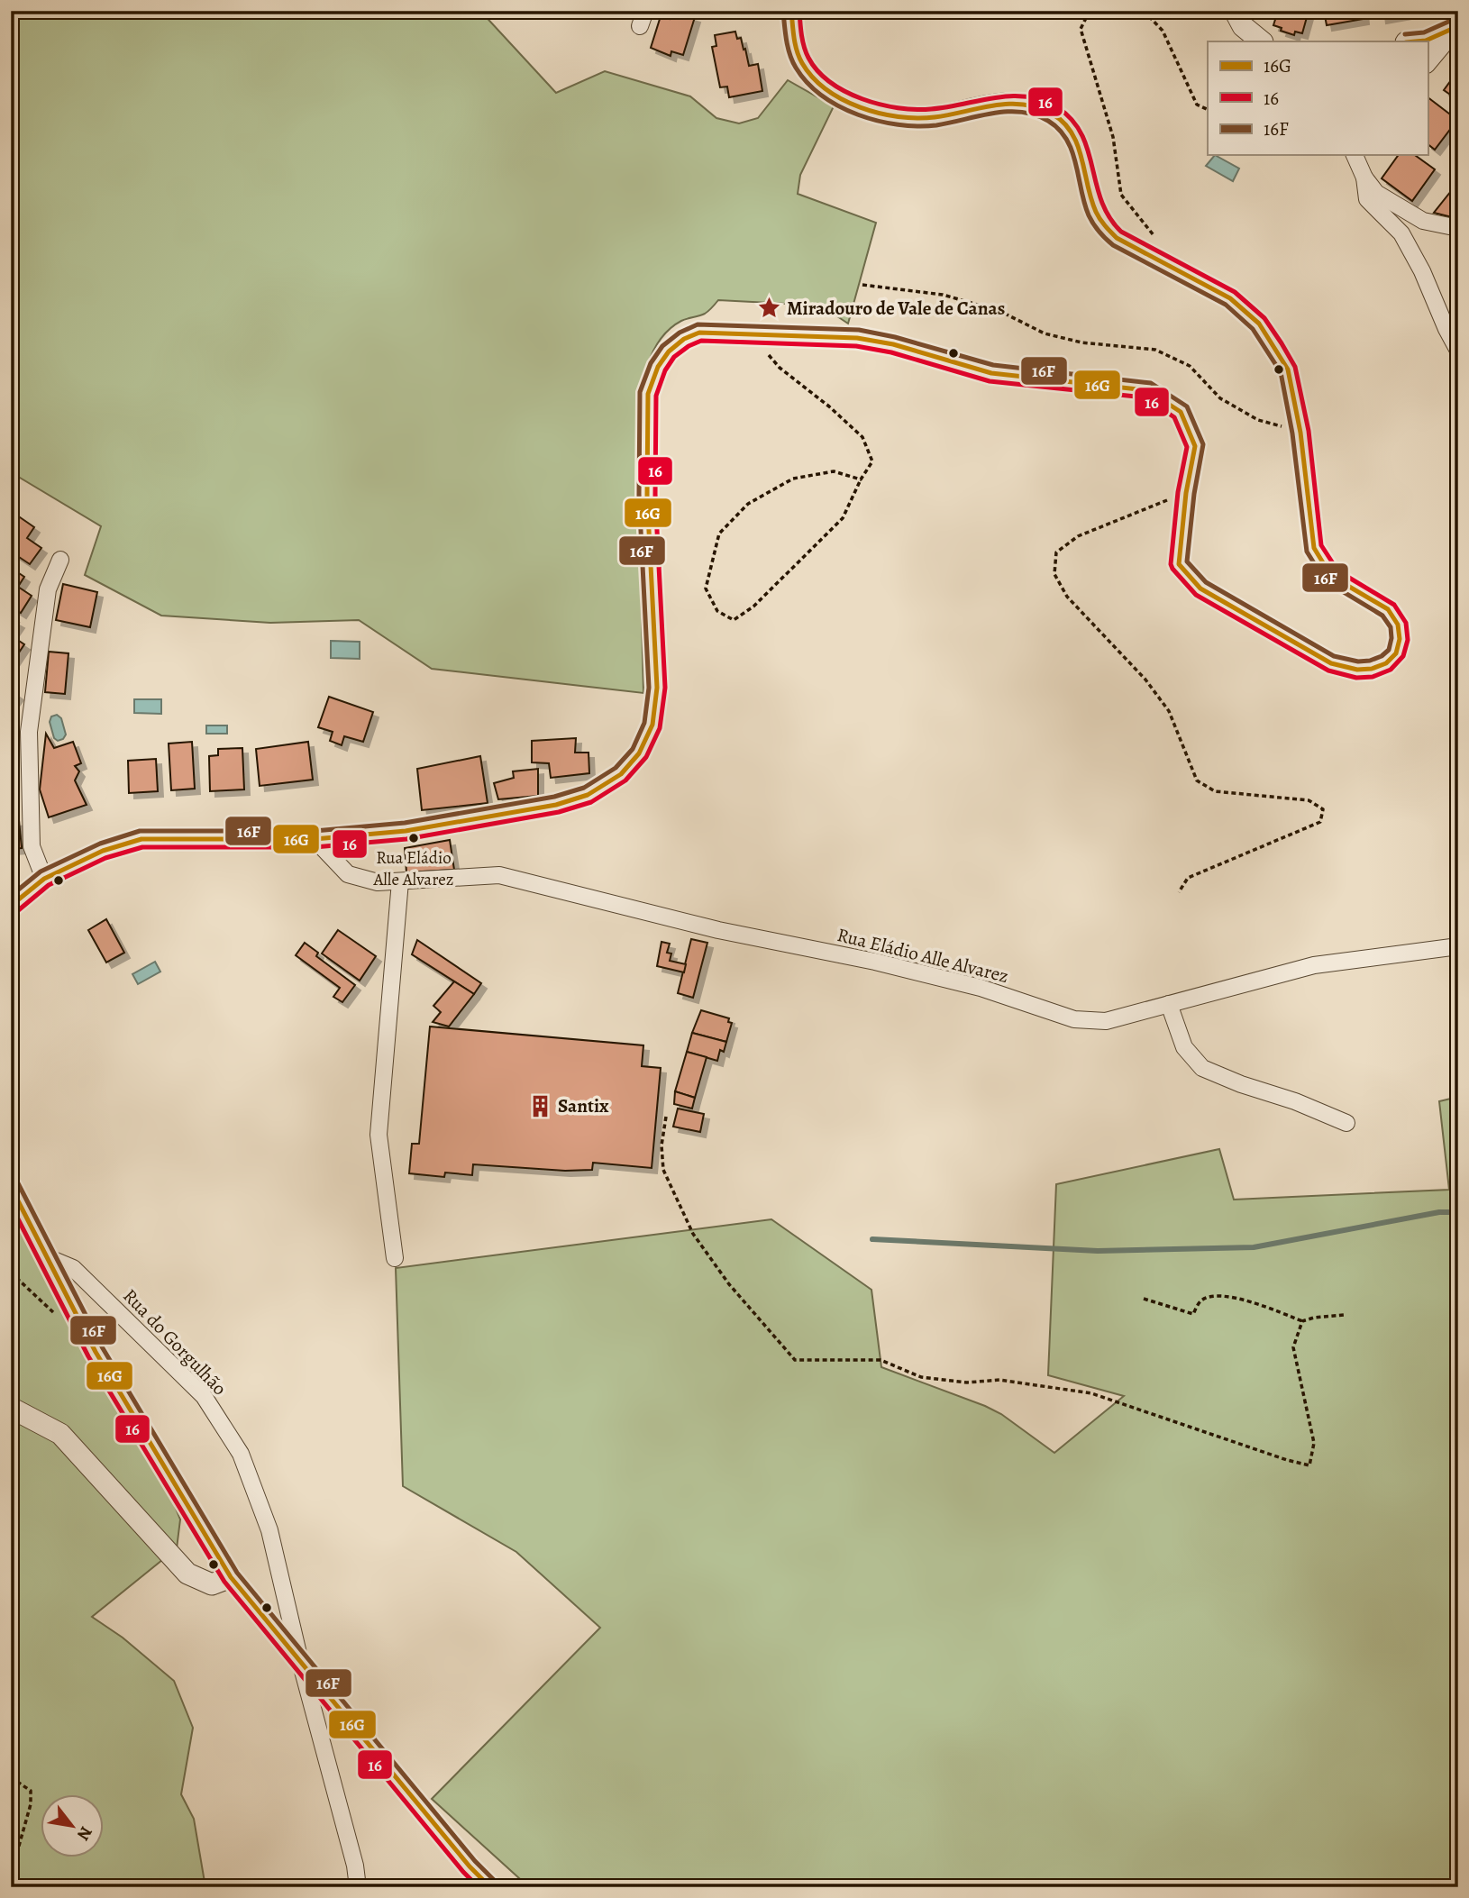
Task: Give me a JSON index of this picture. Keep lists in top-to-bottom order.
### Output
{
  "streets": {
    "street": ["Rua Eládio Alle Alvarez", "Rua do Gorgulhão"]
  },
  "places": {
    "place": ["Miradouro de Vale de Canas"],
    "other": ["Rua Eládio Alle Alvarez"],
    "building": ["Santix"]
  },
  "lines": ["transit line 16G", "transit line 16", "transit line 16F"],
  "legend": ["16G", "16", "16F"],
  "north": "bottom right"
}
